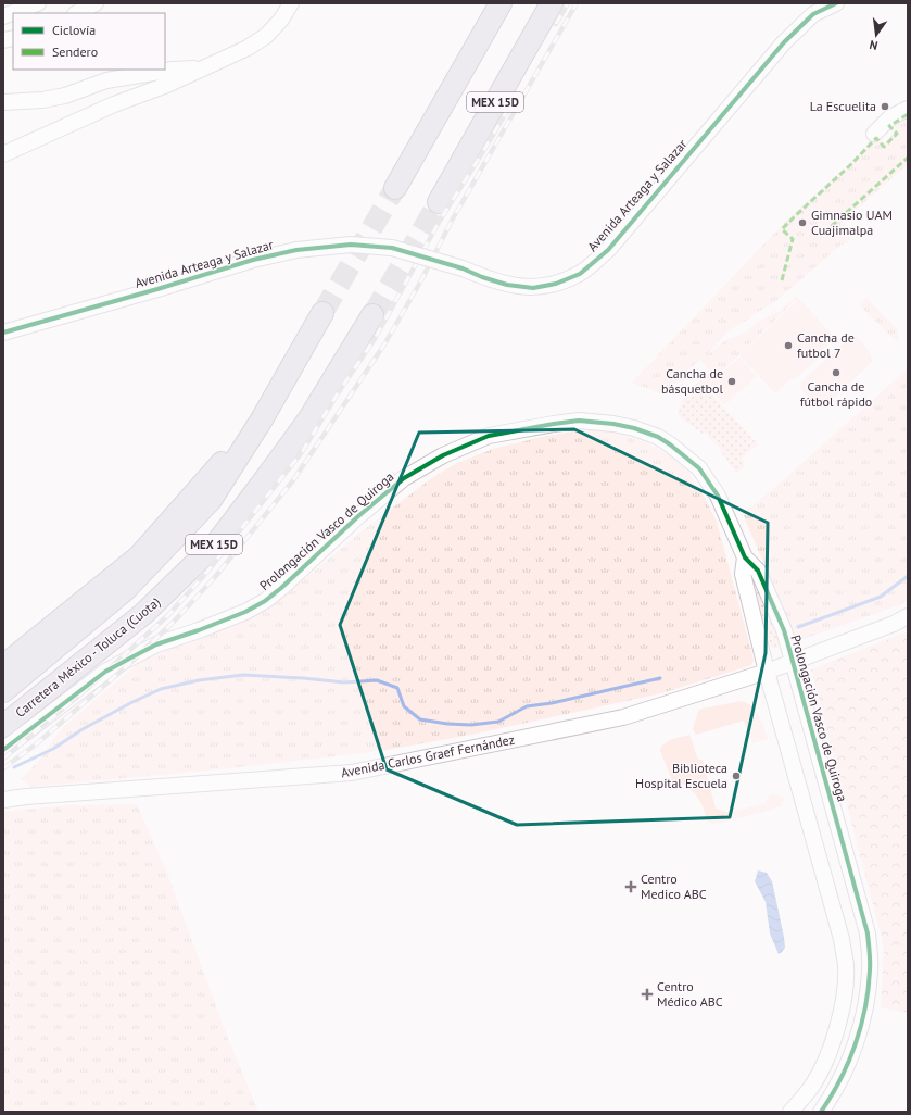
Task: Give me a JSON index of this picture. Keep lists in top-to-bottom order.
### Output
{
  "streets": {
    "highway": ["MEX 15D", "Carretera México - Toluca (Cuota)"],
    "street": ["Avenida Arteaga y Salazar", "Prolongación Vasco de Quiroga", "Avenida Carlos Graef Fernández"]
  },
  "crossings": [
    ["Prolongación Vasco de Quiroga", "Avenida Carlos Graef Fernández"]
  ],
  "places": {
    "other": [
      "La Escuelita",
      "Gimnasio UAM Cuajimalpa",
      "Cancha de futbol 7",
      "Cancha de fútbol rápido",
      "Cancha de básquetbol",
      "Biblioteca Hospital Escuela"
    ],
    "health": ["Centro Medico ABC", "Centro Médico ABC"]
  },
  "legend": ["Ciclovía", "Sendero"],
  "north": "bottom"
}
